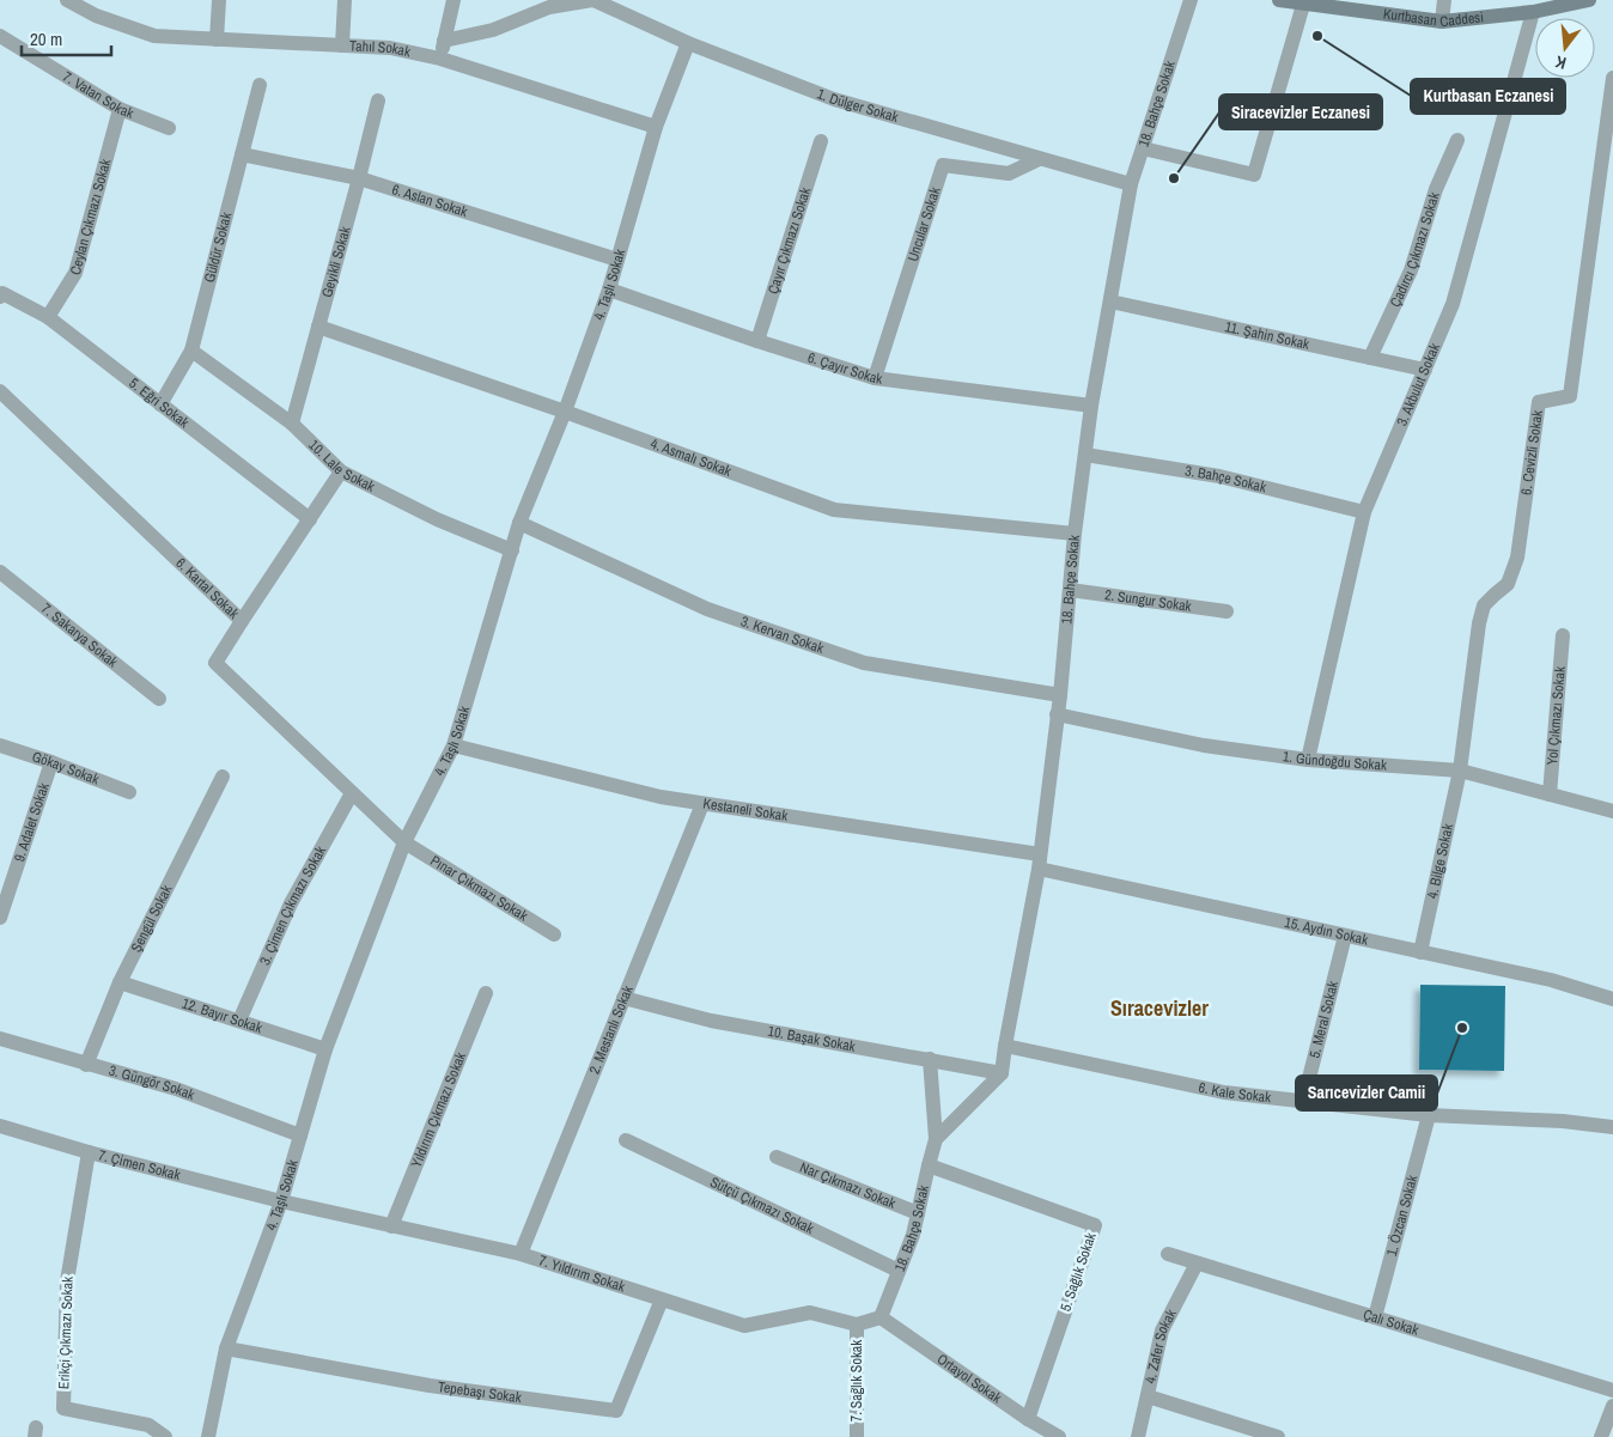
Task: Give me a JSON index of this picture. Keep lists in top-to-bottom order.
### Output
{
  "streets": {
    "main road": ["Kurtbasan Caddesi"],
    "street": [
      "Tahıl Sokak",
      "7. Vatan Sokak",
      "18. Bahçe Sokak",
      "1. Dülger Sokak",
      "6. Aslan Sokak",
      "Ceylan Çıkmazı Sokak",
      "Uncular Sokak",
      "Çayır Çıkmazı Sokak",
      "Güldür Sokak",
      "Çadırcı Çıkmazı Sokak",
      "Geyikli Sokak",
      "4. Taşlı Sokak",
      "11. Şahin Sokak",
      "6. Çayır Sokak",
      "3. Akbulut Sokak",
      "5. Eğri Sokak",
      "6. Cevizli Sokak",
      "4. Asmalı Sokak",
      "10. Lale Sokak",
      "3. Bahçe Sokak",
      "6. Kartal Sokak",
      "2. Sungur Sokak",
      "3. Kervan Sokak",
      "7. Sakarya Sokak",
      "Yol Çıkmazı Sokak",
      "1. Gündoğdu Sokak",
      "Gökay Sokak",
      "Kestaneli Sokak",
      "9. Adalet Sokak",
      "4. Bilge Sokak",
      "Pınar Çıkmazı Sokak",
      "3. Çimen Çıkmazı Sokak",
      "Şengül Sokak",
      "15. Aydın Sokak",
      "12. Bayır Sokak",
      "5. Meral Sokak",
      "2. Mestanlı Sokak",
      "10. Başak Sokak",
      "3. Güngör Sokak",
      "6. Kale Sokak",
      "Yıldırım Çıkmazı Sokak",
      "7. Çimen Sokak",
      "Nar Çıkmazı Sokak",
      "Sütçü Çıkmazı Sokak",
      "1. Özcan Sokak",
      "5. Sağlık Sokak",
      "7. Yıldırım Sokak",
      "Çalı Sokak",
      "Erikçi Çıkmazı Sokak",
      "4. Zafer Sokak",
      "Ortayol Sokak",
      "7. Sağlık Sokak",
      "Tepebaşı Sokak"
    ]
  },
  "crossings": [
    ["Kurtbasan Caddesi", "3. Akbulut Sokak"],
    ["Tahıl Sokak", "4. Taşlı Sokak"],
    ["7. Vatan Sokak", "Ceylan Çıkmazı Sokak"],
    ["18. Bahçe Sokak", "1. Dülger Sokak"],
    ["18. Bahçe Sokak", "11. Şahin Sokak"],
    ["18. Bahçe Sokak", "6. Çayır Sokak"],
    ["18. Bahçe Sokak", "4. Asmalı Sokak"],
    ["18. Bahçe Sokak", "3. Bahçe Sokak"],
    ["18. Bahçe Sokak", "2. Sungur Sokak"],
    ["18. Bahçe Sokak", "3. Kervan Sokak"],
    ["18. Bahçe Sokak", "1. Gündoğdu Sokak"],
    ["18. Bahçe Sokak", "Kestaneli Sokak"],
    ["18. Bahçe Sokak", "15. Aydın Sokak"],
    ["18. Bahçe Sokak", "10. Başak Sokak"],
    ["18. Bahçe Sokak", "6. Kale Sokak"],
    ["18. Bahçe Sokak", "Nar Çıkmazı Sokak"],
    ["18. Bahçe Sokak", "Sütçü Çıkmazı Sokak"],
    ["18. Bahçe Sokak", "5. Sağlık Sokak"],
    ["18. Bahçe Sokak", "Ortayol Sokak"],
    ["1. Dülger Sokak", "Uncular Sokak"],
    ["1. Dülger Sokak", "4. Taşlı Sokak"],
    ["6. Aslan Sokak", "Güldür Sokak"],
    ["6. Aslan Sokak", "Geyikli Sokak"],
    ["6. Aslan Sokak", "4. Taşlı Sokak"],
    ["Ceylan Çıkmazı Sokak", "5. Eğri Sokak"],
    ["Uncular Sokak", "6. Çayır Sokak"],
    ["Çayır Çıkmazı Sokak", "6. Çayır Sokak"],
    ["Güldür Sokak", "5. Eğri Sokak"],
    ["Güldür Sokak", "10. Lale Sokak"],
    ["Çadırcı Çıkmazı Sokak", "11. Şahin Sokak"],
    ["Geyikli Sokak", "4. Asmalı Sokak"],
    ["Geyikli Sokak", "10. Lale Sokak"],
    ["4. Taşlı Sokak", "6. Çayır Sokak"],
    ["4. Taşlı Sokak", "4. Asmalı Sokak"],
    ["4. Taşlı Sokak", "10. Lale Sokak"],
    ["4. Taşlı Sokak", "6. Kartal Sokak"],
    ["4. Taşlı Sokak", "3. Kervan Sokak"],
    ["4. Taşlı Sokak", "Kestaneli Sokak"],
    ["4. Taşlı Sokak", "Pınar Çıkmazı Sokak"],
    ["4. Taşlı Sokak", "12. Bayır Sokak"],
    ["4. Taşlı Sokak", "3. Güngör Sokak"],
    ["4. Taşlı Sokak", "7. Çimen Sokak"],
    ["4. Taşlı Sokak", "7. Yıldırım Sokak"],
    ["4. Taşlı Sokak", "Tepebaşı Sokak"],
    ["11. Şahin Sokak", "3. Akbulut Sokak"],
    ["3. Akbulut Sokak", "3. Bahçe Sokak"],
    ["3. Akbulut Sokak", "1. Gündoğdu Sokak"],
    ["6. Cevizli Sokak", "1. Gündoğdu Sokak"],
    ["6. Cevizli Sokak", "4. Bilge Sokak"],
    ["6. Kartal Sokak", "Pınar Çıkmazı Sokak"],
    ["6. Kartal Sokak", "3. Çimen Çıkmazı Sokak"],
    ["Yol Çıkmazı Sokak", "1. Gündoğdu Sokak"],
    ["1. Gündoğdu Sokak", "4. Bilge Sokak"],
    ["Gökay Sokak", "9. Adalet Sokak"],
    ["Kestaneli Sokak", "15. Aydın Sokak"],
    ["Kestaneli Sokak", "2. Mestanlı Sokak"],
    ["4. Bilge Sokak", "15. Aydın Sokak"],
    ["3. Çimen Çıkmazı Sokak", "12. Bayır Sokak"],
    ["Şengül Sokak", "12. Bayır Sokak"],
    ["Şengül Sokak", "3. Güngör Sokak"],
    ["15. Aydın Sokak", "5. Meral Sokak"],
    ["5. Meral Sokak", "6. Kale Sokak"],
    ["2. Mestanlı Sokak", "10. Başak Sokak"],
    ["2. Mestanlı Sokak", "7. Yıldırım Sokak"],
    ["6. Kale Sokak", "1. Özcan Sokak"],
    ["Yıldırım Çıkmazı Sokak", "7. Yıldırım Sokak"],
    ["7. Çimen Sokak", "7. Yıldırım Sokak"],
    ["7. Çimen Sokak", "Erikçi Çıkmazı Sokak"],
    ["1. Özcan Sokak", "Çalı Sokak"],
    ["5. Sağlık Sokak", "Ortayol Sokak"],
    ["7. Yıldırım Sokak", "7. Sağlık Sokak"],
    ["7. Yıldırım Sokak", "Tepebaşı Sokak"],
    ["Çalı Sokak", "4. Zafer Sokak"]
  ],
  "districts": ["Sıracevizler"],
  "places": ["Kurtbasan Eczanesi", "Siracevizler Eczanesi", "Sarıcevizler Camii"],
  "scale_bar": "20 m",
  "north": "bottom"
}
